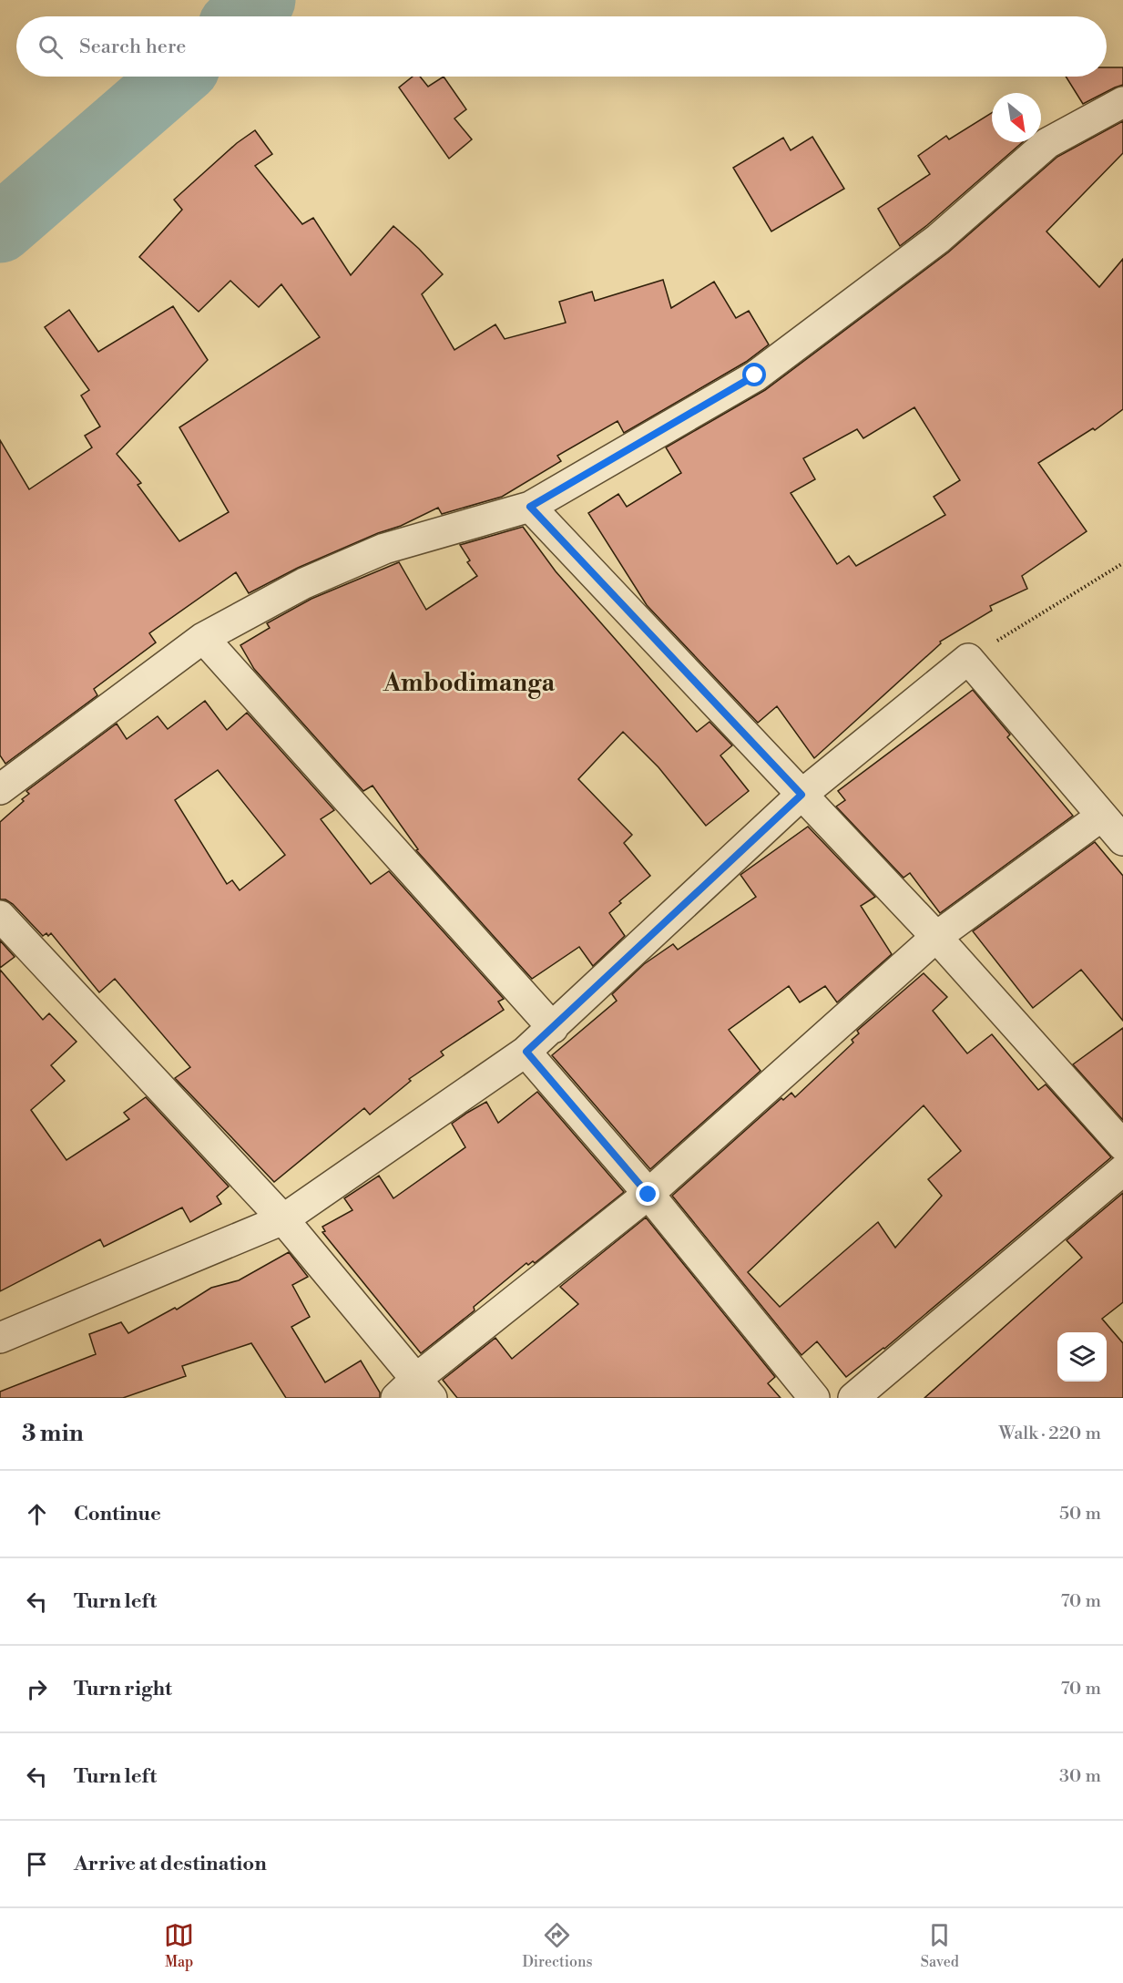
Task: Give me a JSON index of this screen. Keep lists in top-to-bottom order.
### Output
{
  "districts": ["Ambodimanga"],
  "north": "bottom right",
  "page": {
    "search": "Search here",
    "heading": ["3 min", "Walk · 220 m"],
    "list": [
      ["Continue", "50 m"],
      ["Turn left", "70 m"],
      ["Turn right", "70 m"],
      ["Turn left", "30 m"],
      "Arrive at destination"
    ],
    "nav": ["Map", "Directions", "Saved"]
  }
}
